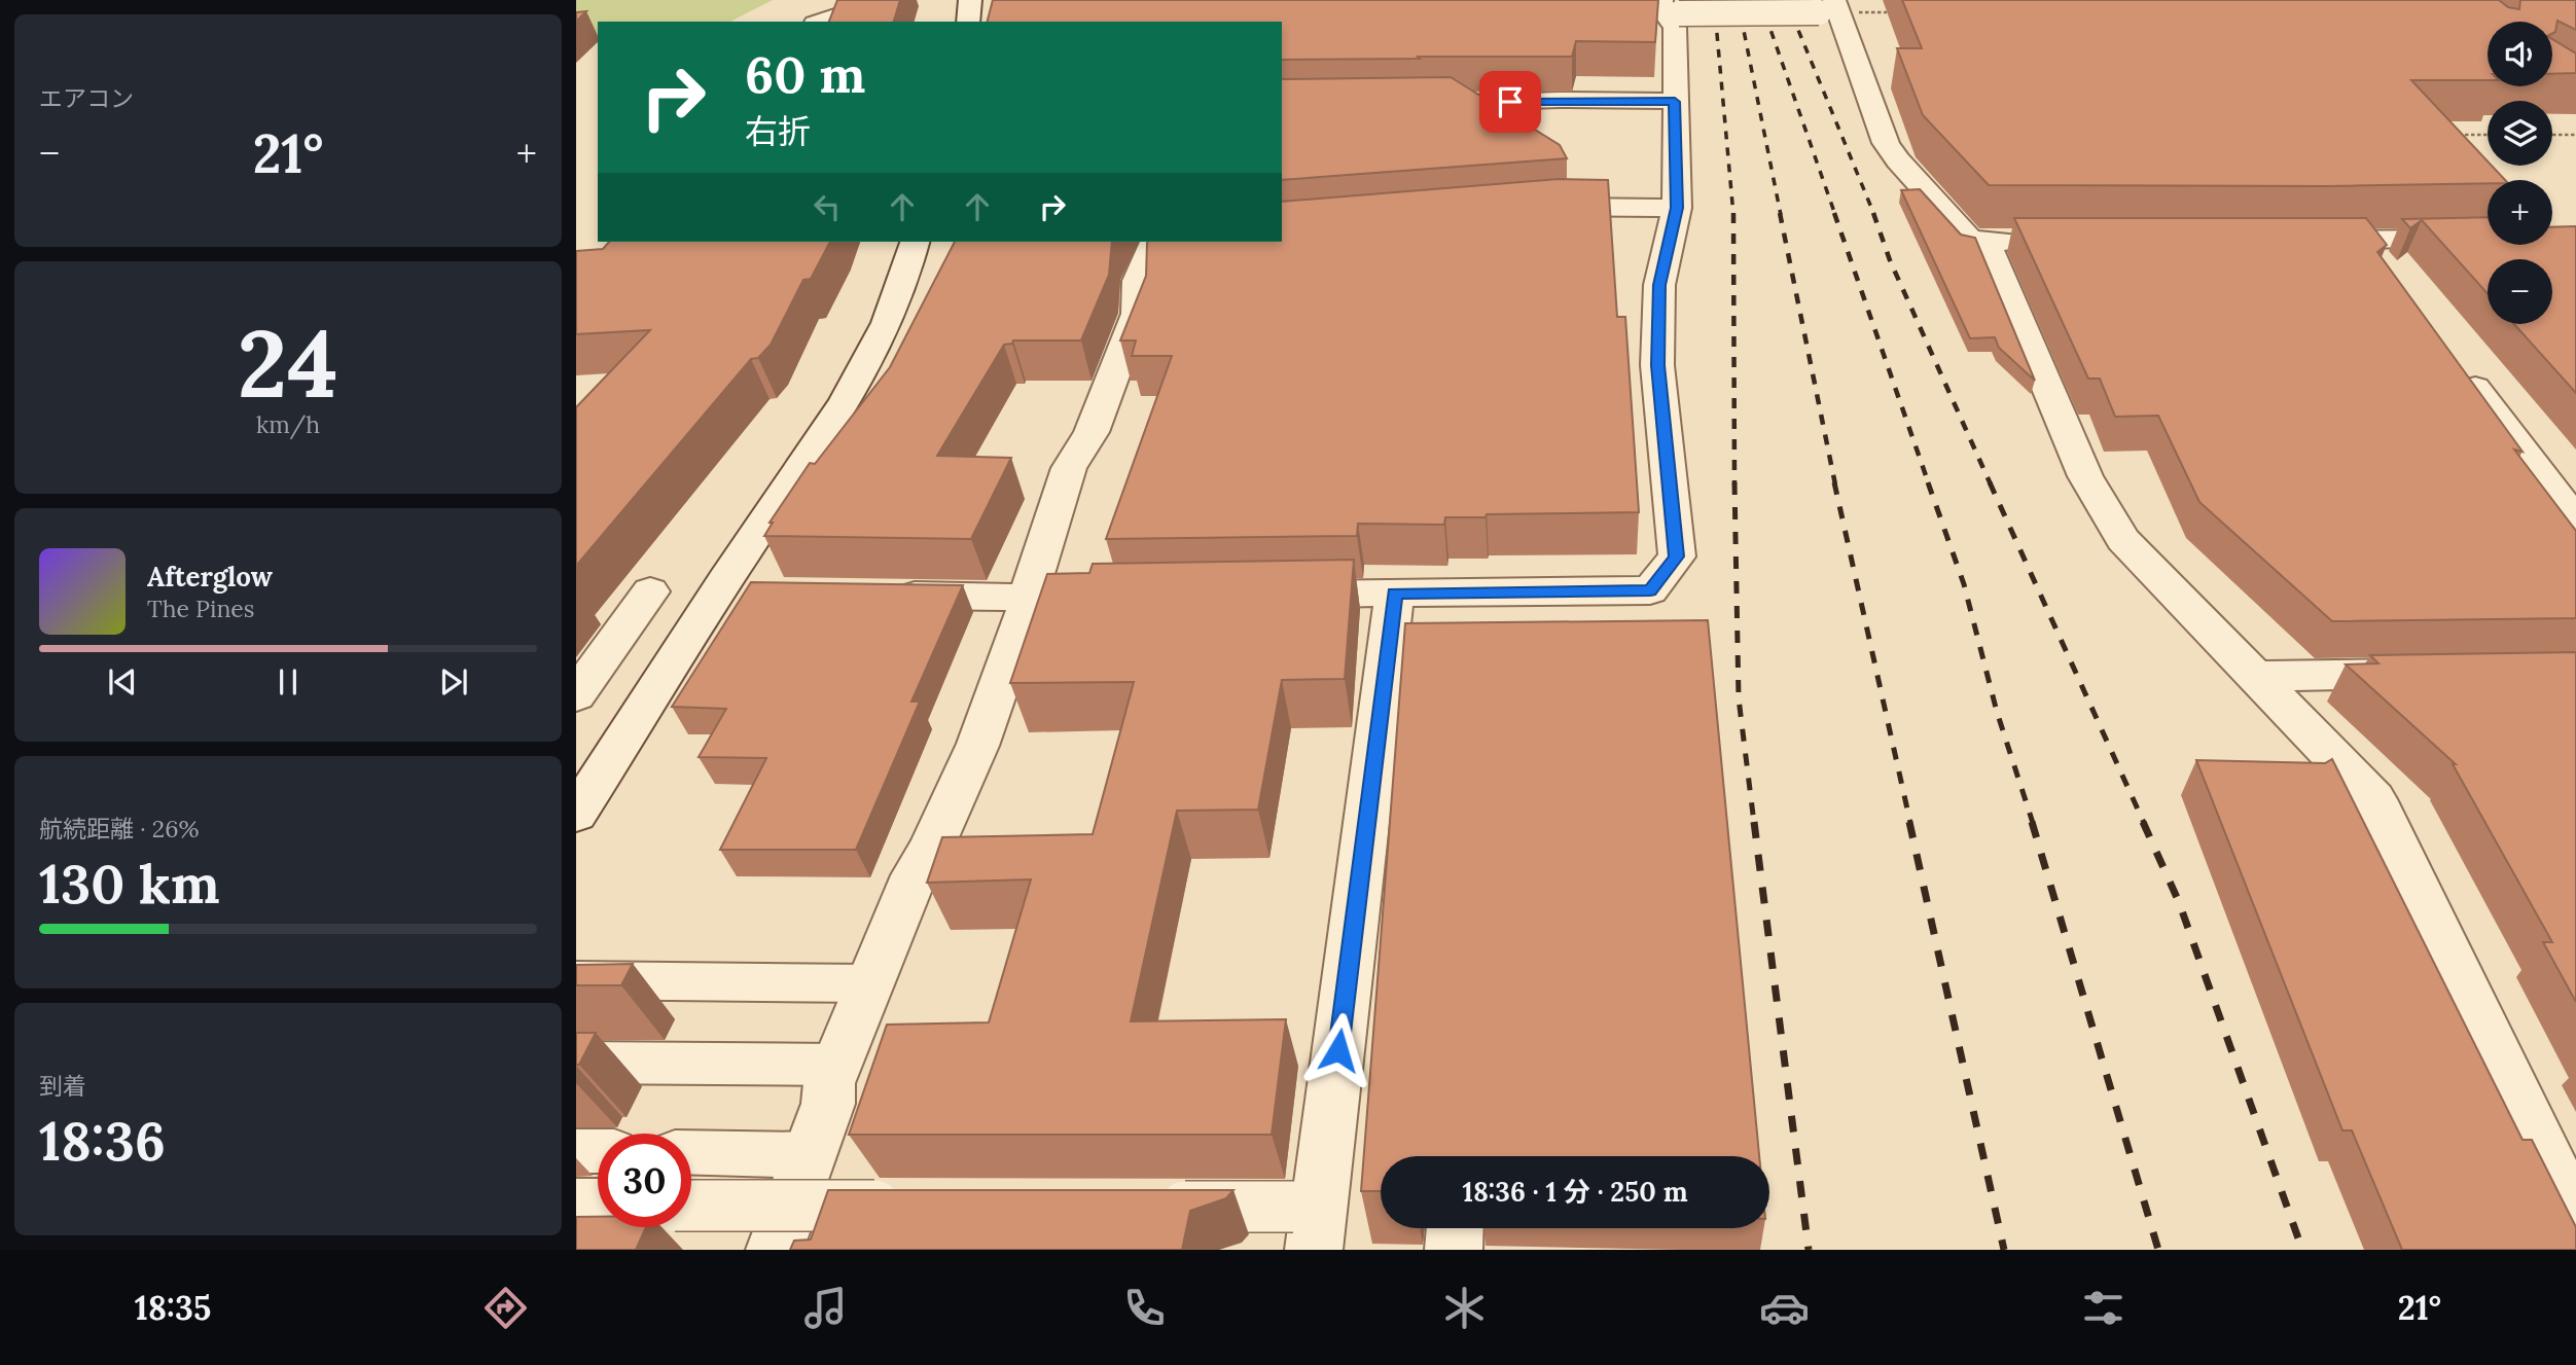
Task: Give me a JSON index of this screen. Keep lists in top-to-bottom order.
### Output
{
  "page": {
    "tile": [
      "エアコン",
      ["24", "km/h"],
      ["航続距離 · 26%", "130 km"],
      ["到着", "18:36"]
    ],
    "map_buttons": ["+", "−"],
    "turn": ["60 m", "右折"],
    "heat": ["−", "21°", "+"],
    "song": ["Afterglow", "The Pines"],
    "limit": "30",
    "trip": "18:36 · 1 分 · 250 m",
    "tabs": ["18:35", "21°"]
  }
}
